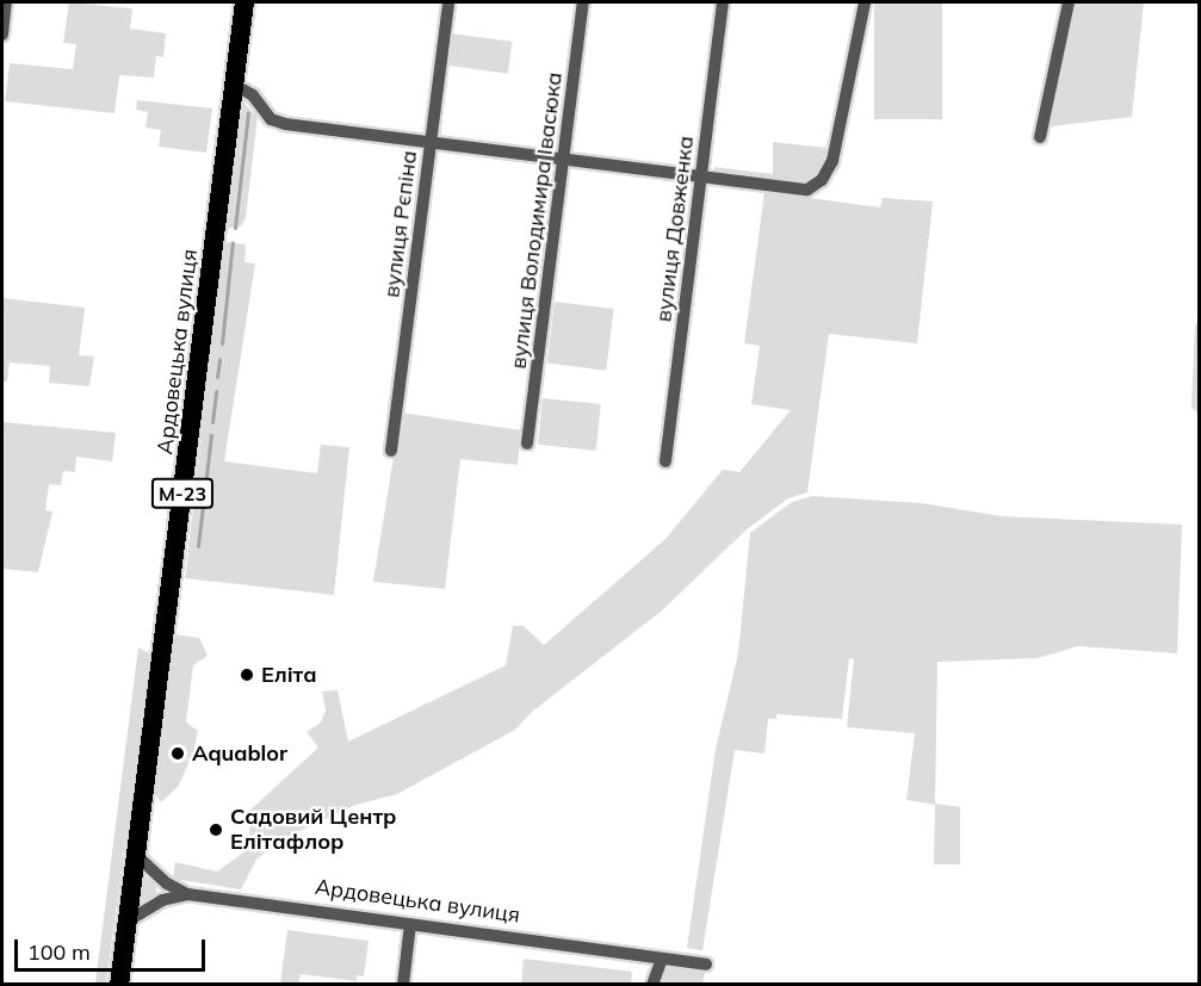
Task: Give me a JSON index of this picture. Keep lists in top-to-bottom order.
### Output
{
  "streets": {
    "highway": ["Ардовецька вулиця", "М-23"],
    "street": ["вулиця Володимира Івасюка", "вулиця Рєпіна", "вулиця Довженка"]
  },
  "places": ["Еліта", "Aquablor", "Садовий Центр Елітафлор"],
  "scale_bar": "100 m"
}
